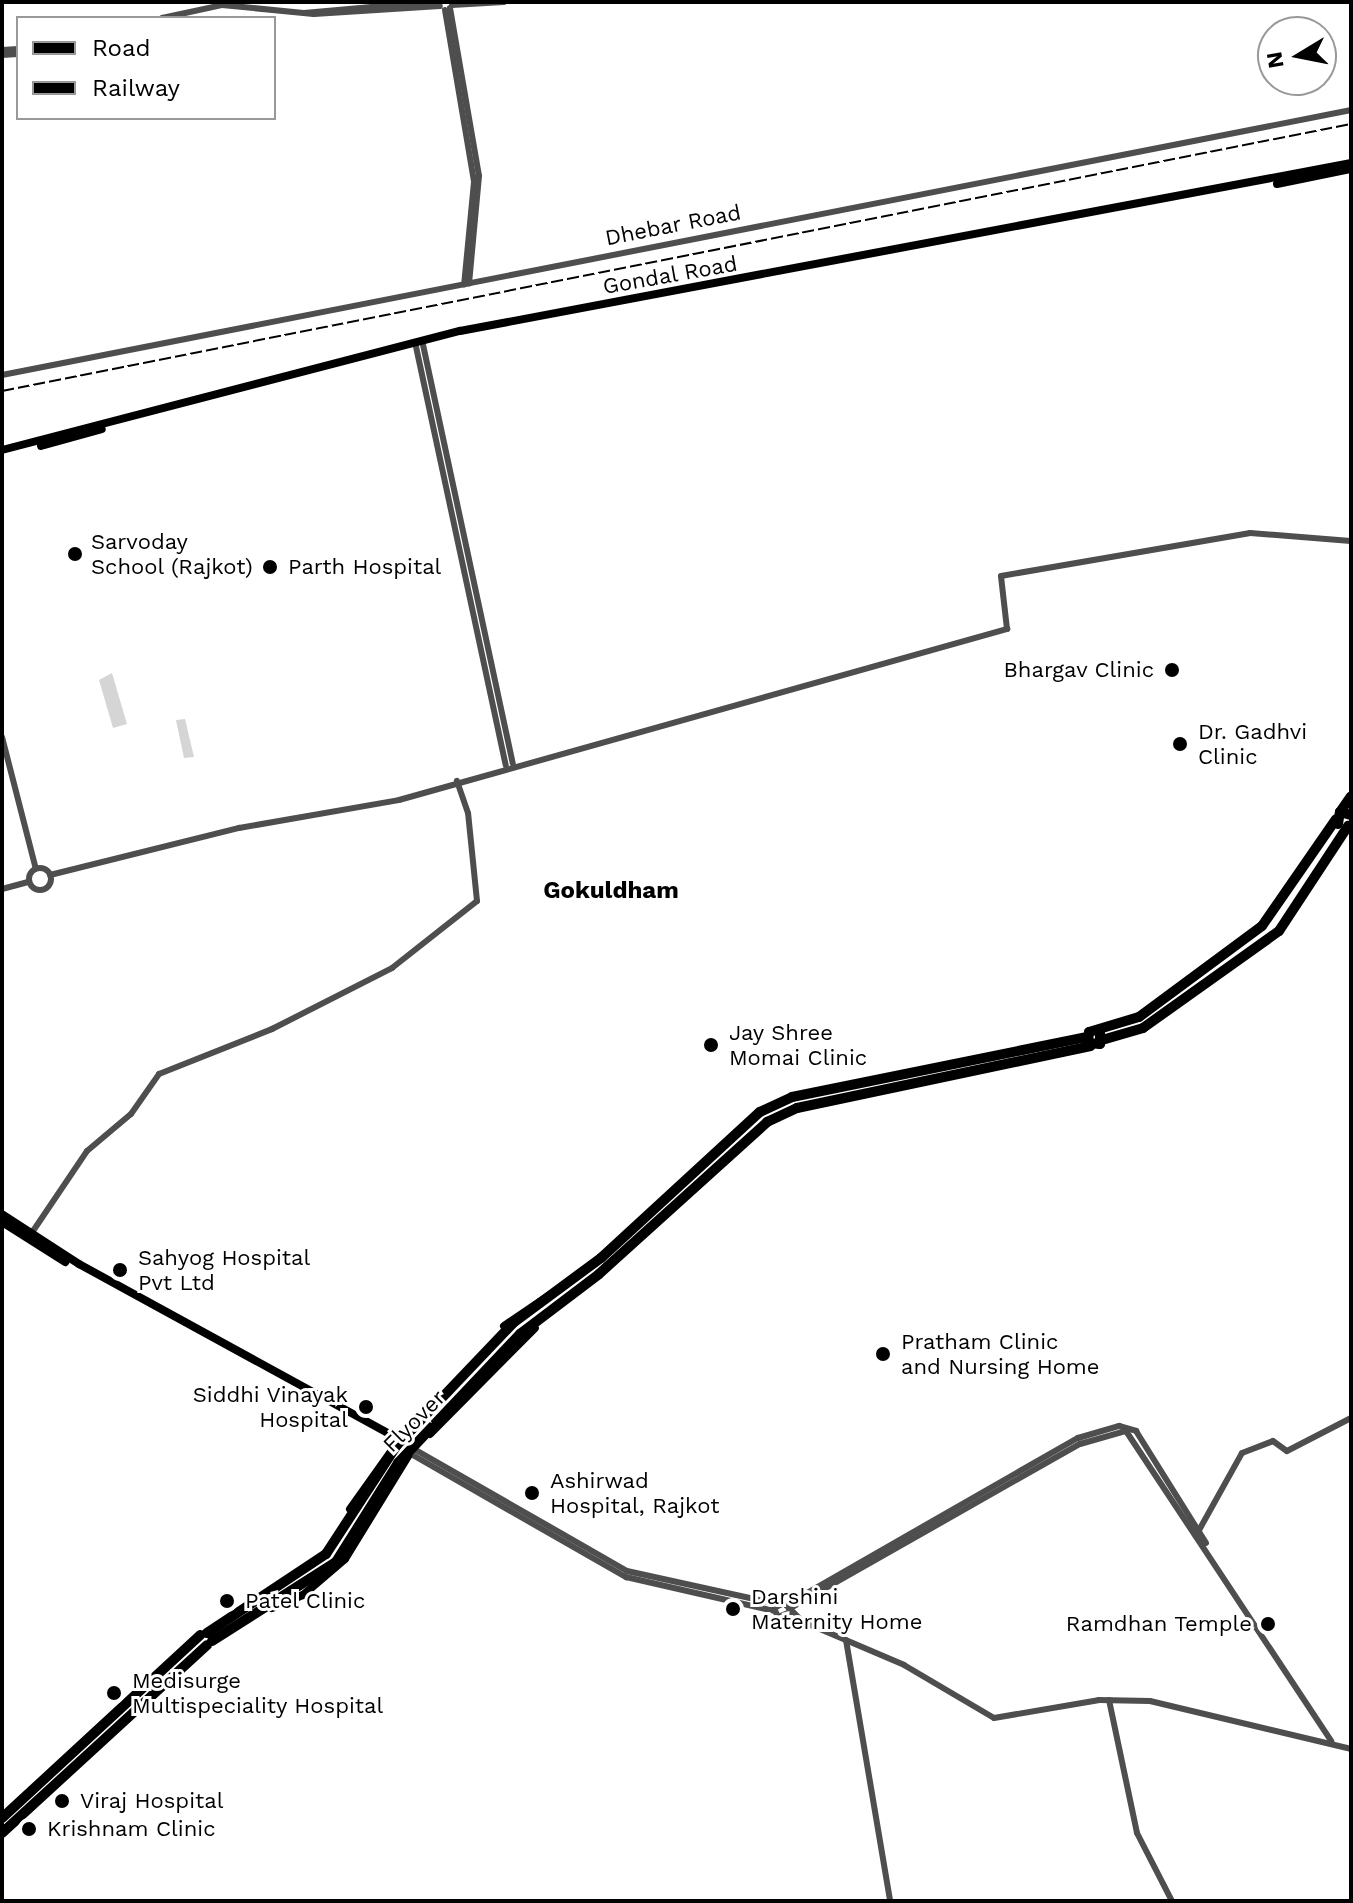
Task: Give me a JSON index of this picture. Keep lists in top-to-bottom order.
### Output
{
  "streets": {
    "highway": ["Flyover"],
    "main road": ["Gondal Road"],
    "street": ["Dhebar Road"]
  },
  "districts": ["Gokuldham"],
  "places": [
    "Sarvoday School (Rajkot)",
    "Parth Hospital",
    "Bhargav Clinic",
    "Dr. Gadhvi Clinic",
    "Jay Shree Momai Clinic",
    "Sahyog Hospital Pvt Ltd",
    "Pratham Clinic and Nursing Home",
    "Siddhi Vinayak Hospital",
    "Ashirwad Hospital, Rajkot",
    "Patel Clinic",
    "Darshini Maternity Home",
    "Ramdhan Temple",
    "Medisurge Multispeciality Hospital",
    "Viraj Hospital",
    "Krishnam Clinic"
  ],
  "legend": ["Road", "Railway"],
  "north": "left"
}
